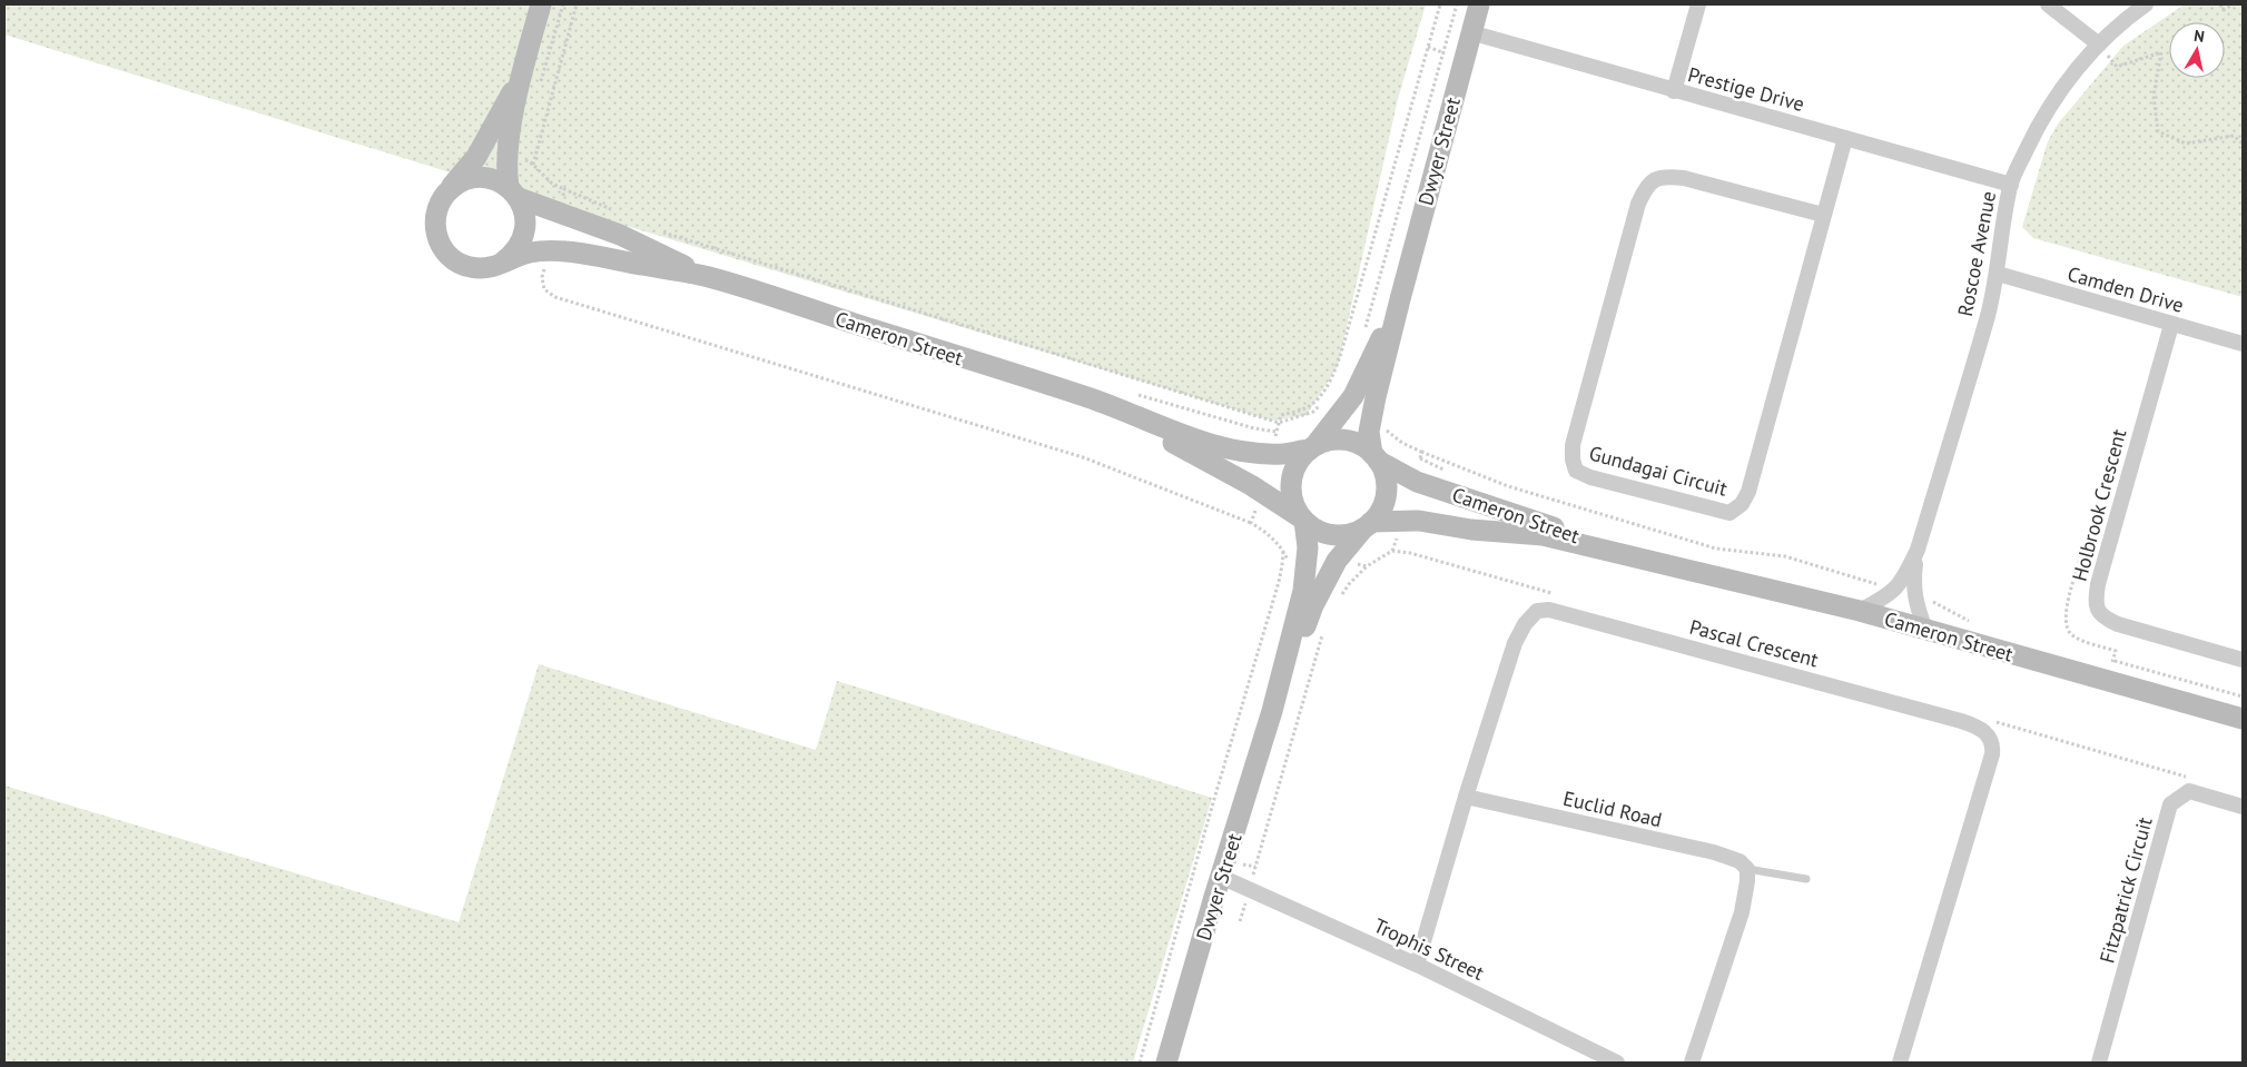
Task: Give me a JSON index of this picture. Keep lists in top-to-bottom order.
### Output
{
  "streets": {
    "street": [
      "Prestige Drive",
      "Dwyer Street",
      "Roscoe Avenue",
      "Camden Drive",
      "Cameron Street",
      "Gundagai Circuit",
      "Holbrook Crescent",
      "Pascal Crescent",
      "Euclid Road",
      "Fitzpatrick Circuit",
      "Trophis Street"
    ]
  },
  "crossings": [
    ["Prestige Drive", "Dwyer Street"],
    ["Prestige Drive", "Roscoe Avenue"],
    ["Prestige Drive", "Gundagai Circuit"],
    ["Dwyer Street", "Cameron Street"],
    ["Dwyer Street", "Trophis Street"],
    ["Roscoe Avenue", "Camden Drive"],
    ["Camden Drive", "Holbrook Crescent"],
    ["Pascal Crescent", "Euclid Road"],
    ["Pascal Crescent", "Trophis Street"]
  ],
  "north": "top"
}
